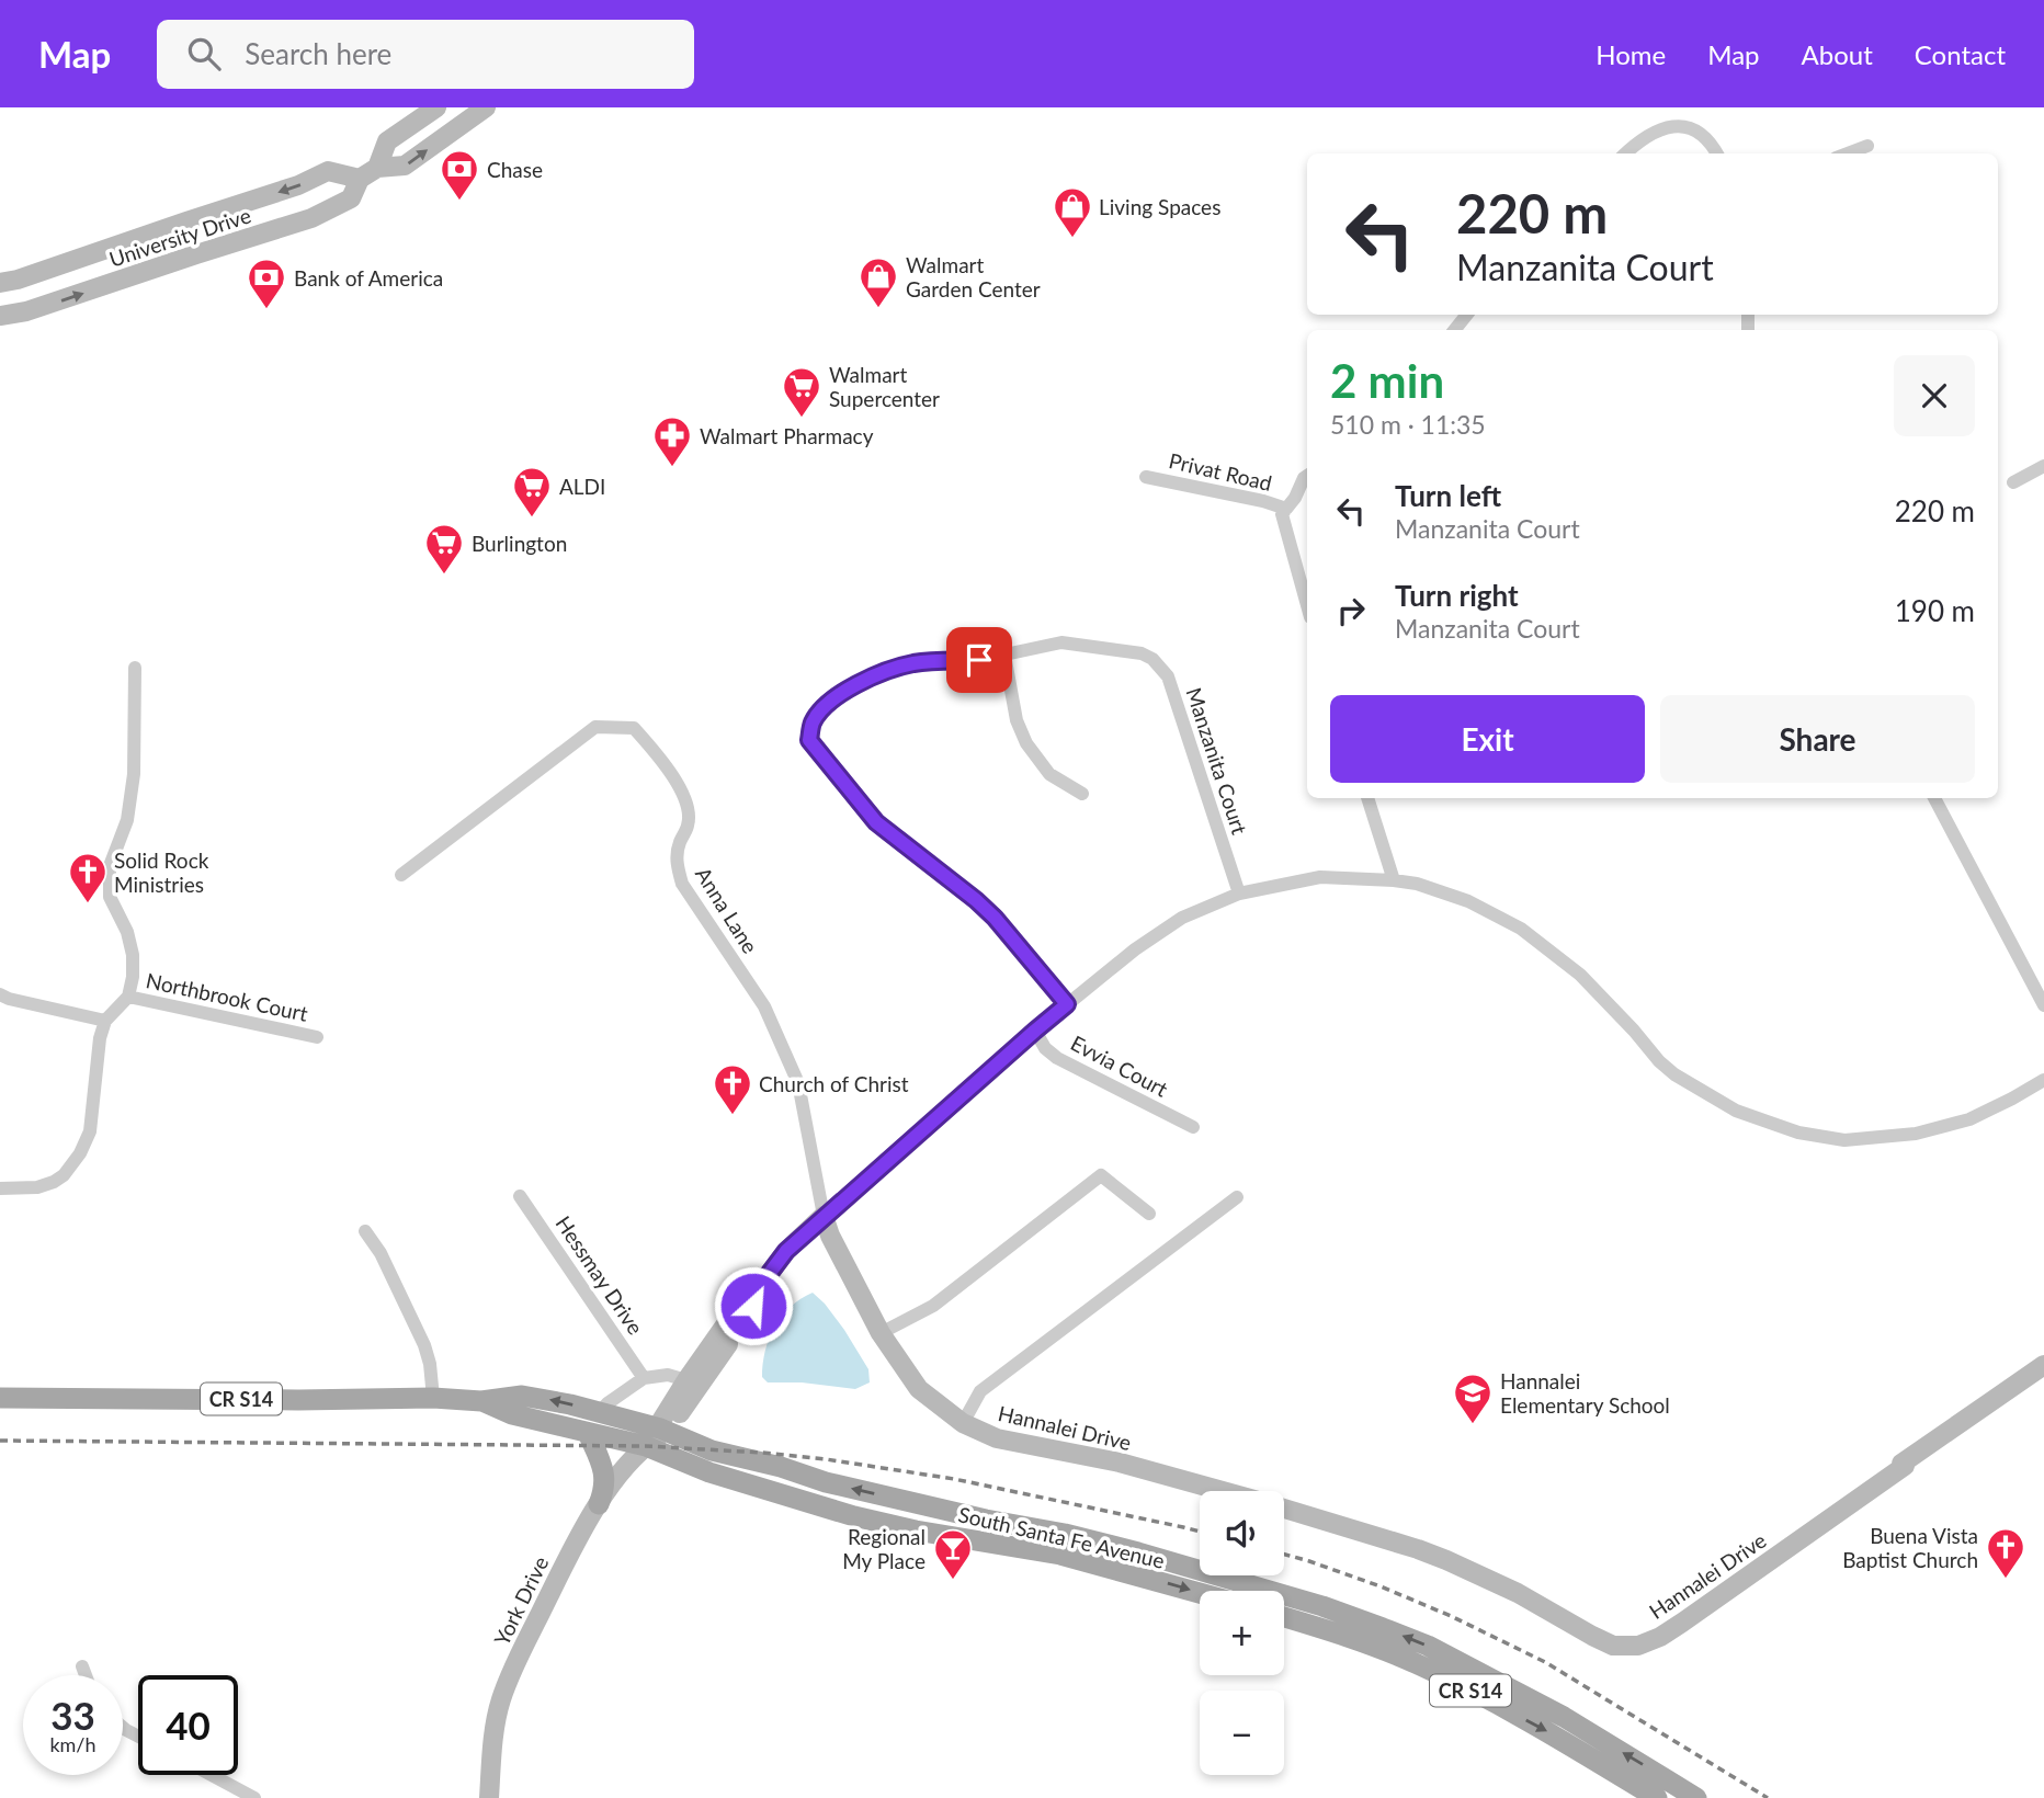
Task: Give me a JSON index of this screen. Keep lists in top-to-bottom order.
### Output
{
  "streets": {
    "main road": ["CR S14", "South Santa Fe Avenue"],
    "street": [
      "University Drive",
      "Privat Road",
      "Manzanita Court",
      "Anna Lane",
      "Northbrook Court",
      "Evvia Court",
      "Hessmay Drive",
      "Hannalei Drive",
      "York Drive"
    ]
  },
  "crossings": [
    ["Anna Lane", "Hannalei Drive"],
    ["South Santa Fe Avenue", "York Drive"]
  ],
  "places": {
    "bank": ["Chase", "Bank of America"],
    "shop": ["Living Spaces", "Walmart Garden Center"],
    "supermarket": ["Walmart Supercenter", "ALDI", "Burlington"],
    "pharmacy": ["Walmart Pharmacy"],
    "church": ["Solid Rock Ministries", "Church of Christ", "Buena Vista Baptist Church"],
    "school or university": ["Hannalei Elementary School"],
    "bar": ["Regional My Place"]
  },
  "page": {
    "header": "Map",
    "search": "Search here",
    "nav": [
      "Home",
      "Map",
      "About",
      "Contact"
    ],
    "turn": ["220 m", "Manzanita Court"],
    "heading": ["2 min", "510 m · 11:35"],
    "list": [
      {
        "name": "Turn left",
        "note": "Manzanita Court",
        "value": "220 m"
      },
      {
        "name": "Turn right",
        "note": "Manzanita Court",
        "value": "190 m"
      }
    ],
    "buttons": ["Exit", "Share"],
    "map_buttons": ["+", "−"],
    "speed": "33 km/h",
    "limit": "40"
  }
}
